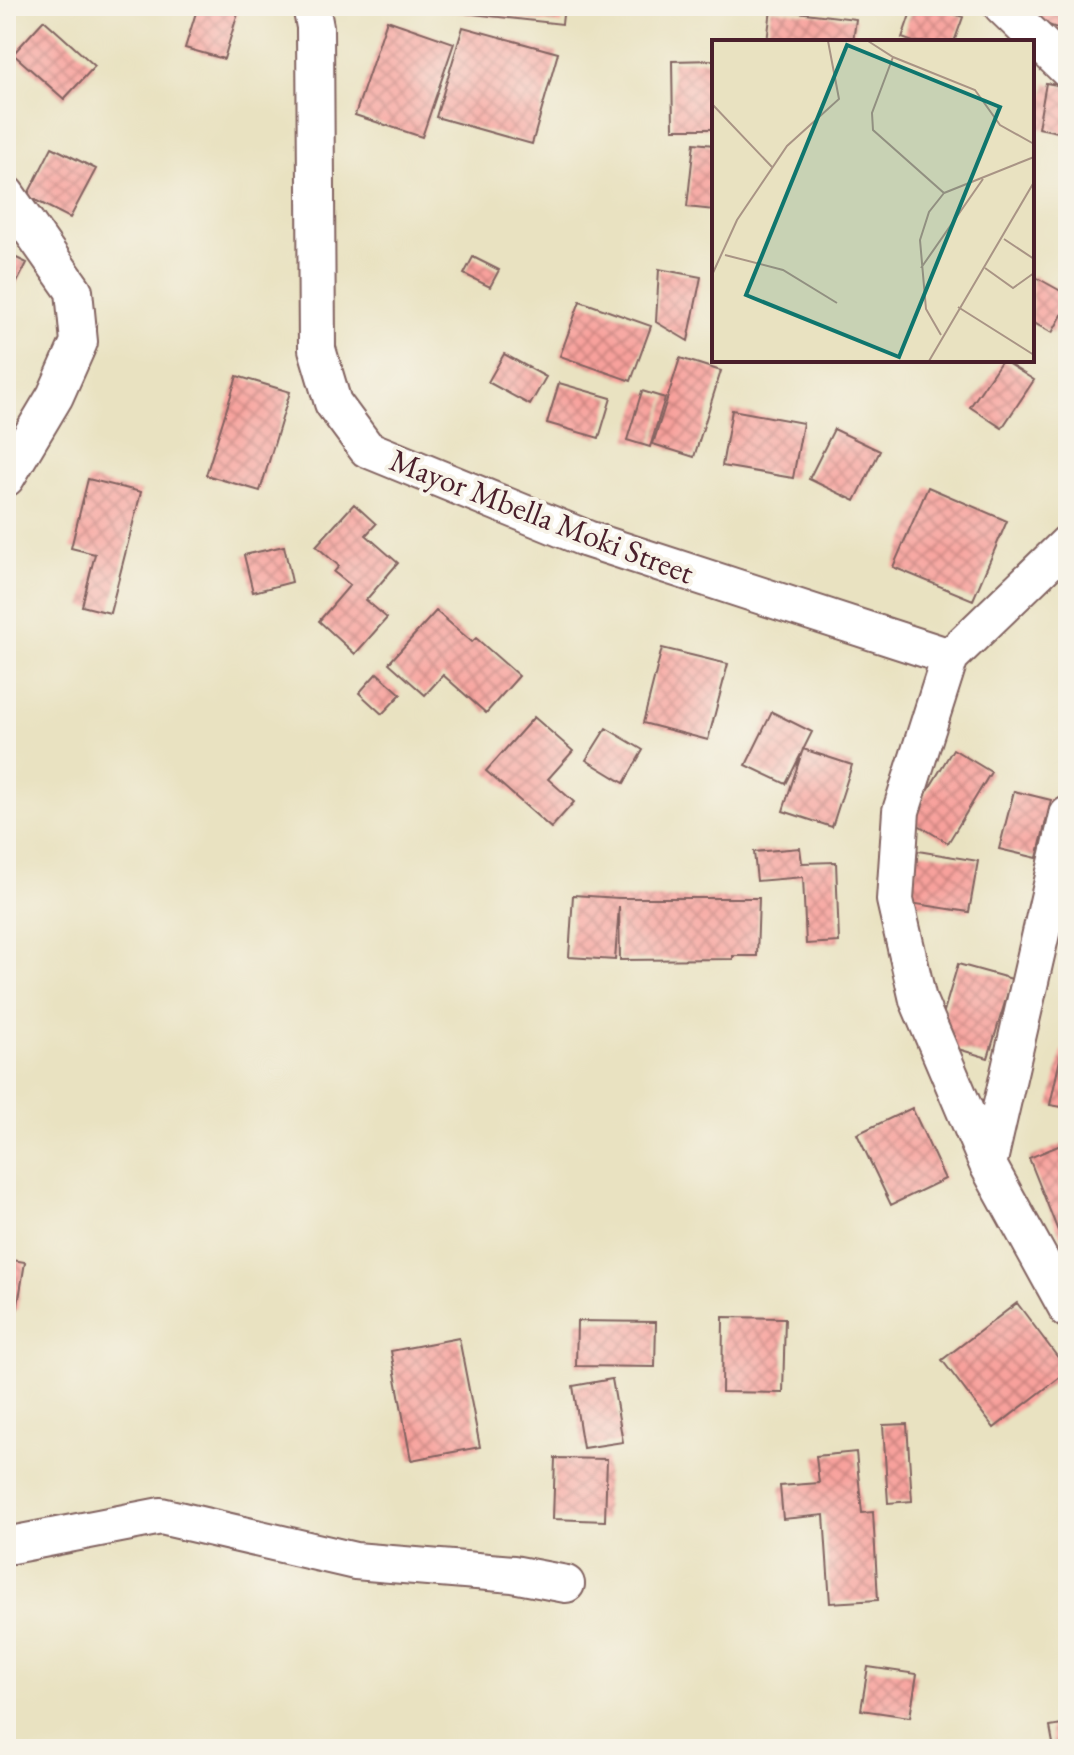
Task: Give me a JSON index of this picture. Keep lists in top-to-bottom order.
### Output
{
  "streets": {
    "street": ["Mayor Mbella Moki Street"]
  }
}
